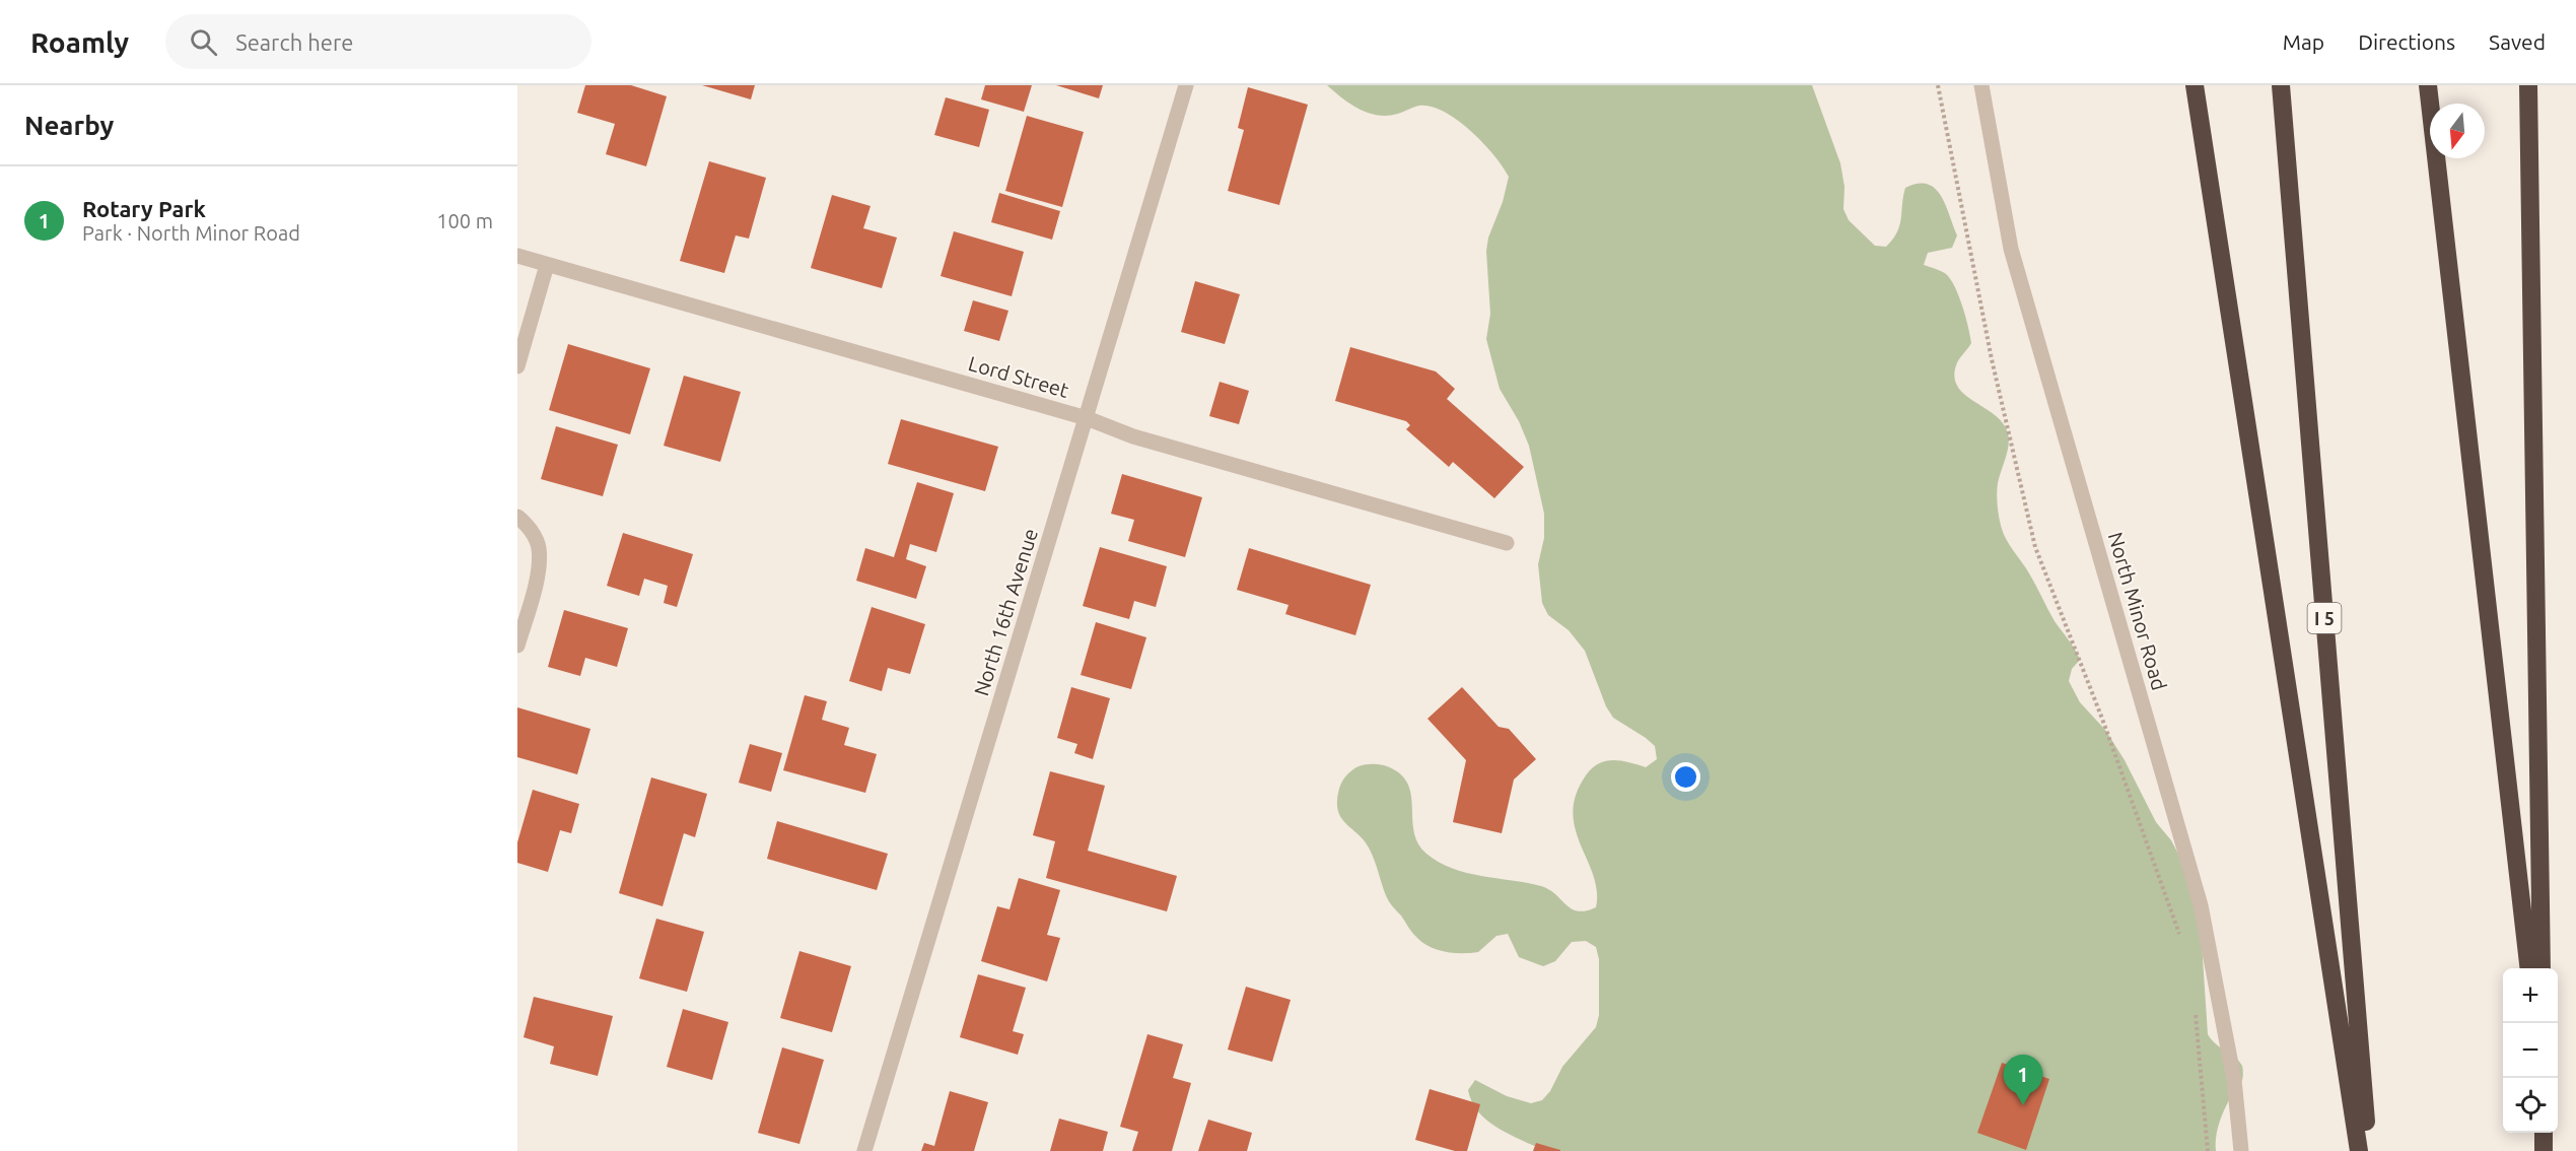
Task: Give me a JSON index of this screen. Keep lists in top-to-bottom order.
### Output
{
  "streets": {
    "highway": ["I 5"],
    "street": ["Lord Street", "North Minor Road", "North 16th Avenue"]
  },
  "crossings": [
    ["Lord Street", "North 16th Avenue"]
  ],
  "north": "bottom",
  "page": {
    "header": "Roamly",
    "search": "Search here",
    "nav": ["Map", "Directions", "Saved"],
    "heading": "Nearby",
    "list": [
      {
        "mark": "1",
        "name": "Rotary Park",
        "note": "Park · North Minor Road",
        "value": "100 m"
      }
    ],
    "map_buttons": ["+", "−"],
    "pins": "1"
  }
}
